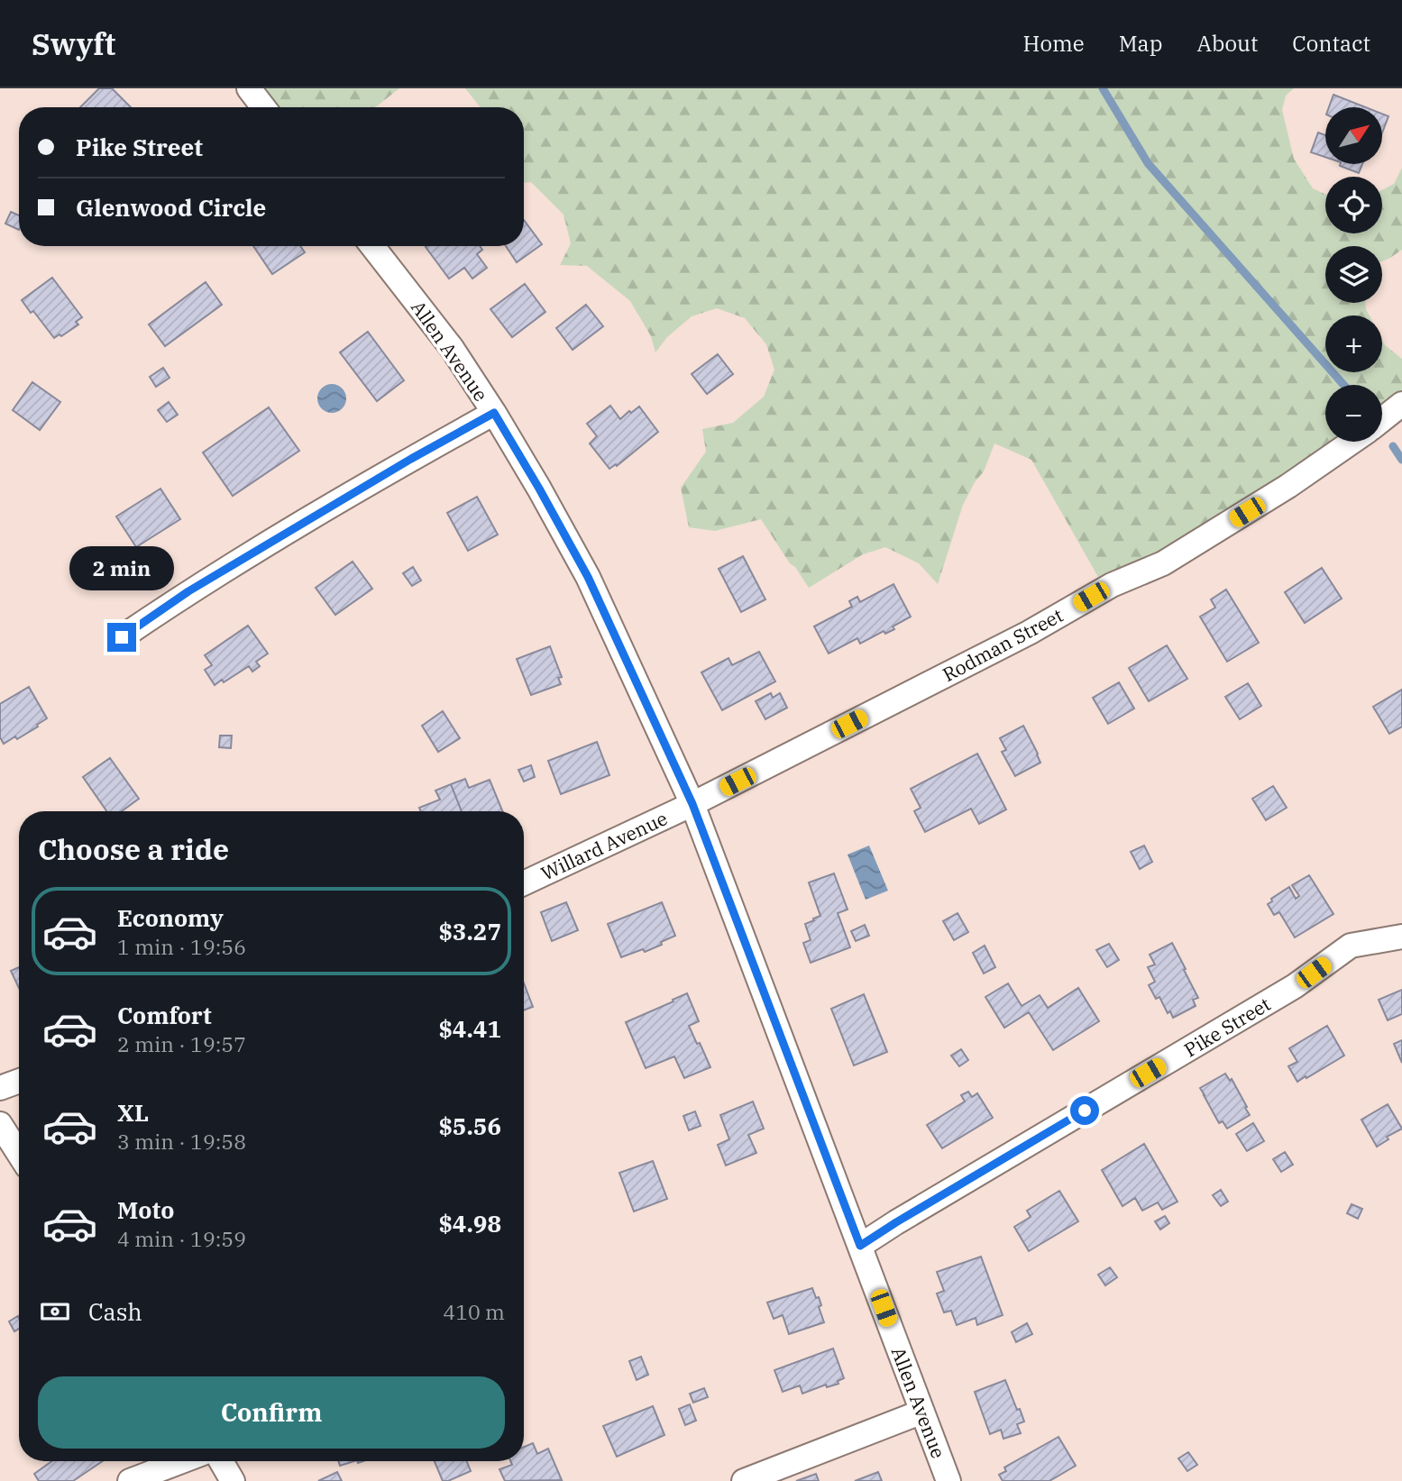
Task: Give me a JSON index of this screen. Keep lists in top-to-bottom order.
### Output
{
  "streets": {
    "street": [
      "Allen Avenue",
      "Rodman Street",
      "Willard Avenue",
      "Pike Street"
    ]
  },
  "crossings": [
    ["Allen Avenue", "Rodman Street"],
    ["Allen Avenue", "Willard Avenue"],
    ["Allen Avenue", "Pike Street"],
    ["Rodman Street", "Willard Avenue"]
  ],
  "north": "top right",
  "page": {
    "header": "Swyft",
    "nav": [
      "Home",
      "Map",
      "About",
      "Contact"
    ],
    "map_buttons": ["+", "−"],
    "banner": ["Pike Street", "Glenwood Circle"],
    "bubble": "2 min",
    "heading": "Choose a ride",
    "list": [
      {
        "name": "Economy",
        "note": "1 min · 19:56",
        "value": "$3.27"
      },
      {
        "name": "Comfort",
        "note": "2 min · 19:57",
        "value": "$4.41"
      },
      {
        "name": "XL",
        "note": "3 min · 19:58",
        "value": "$5.56"
      },
      {
        "name": "Moto",
        "note": "4 min · 19:59",
        "value": "$4.98"
      }
    ],
    "pay": ["Cash", "410 m"],
    "buttons": "Confirm"
  }
}
